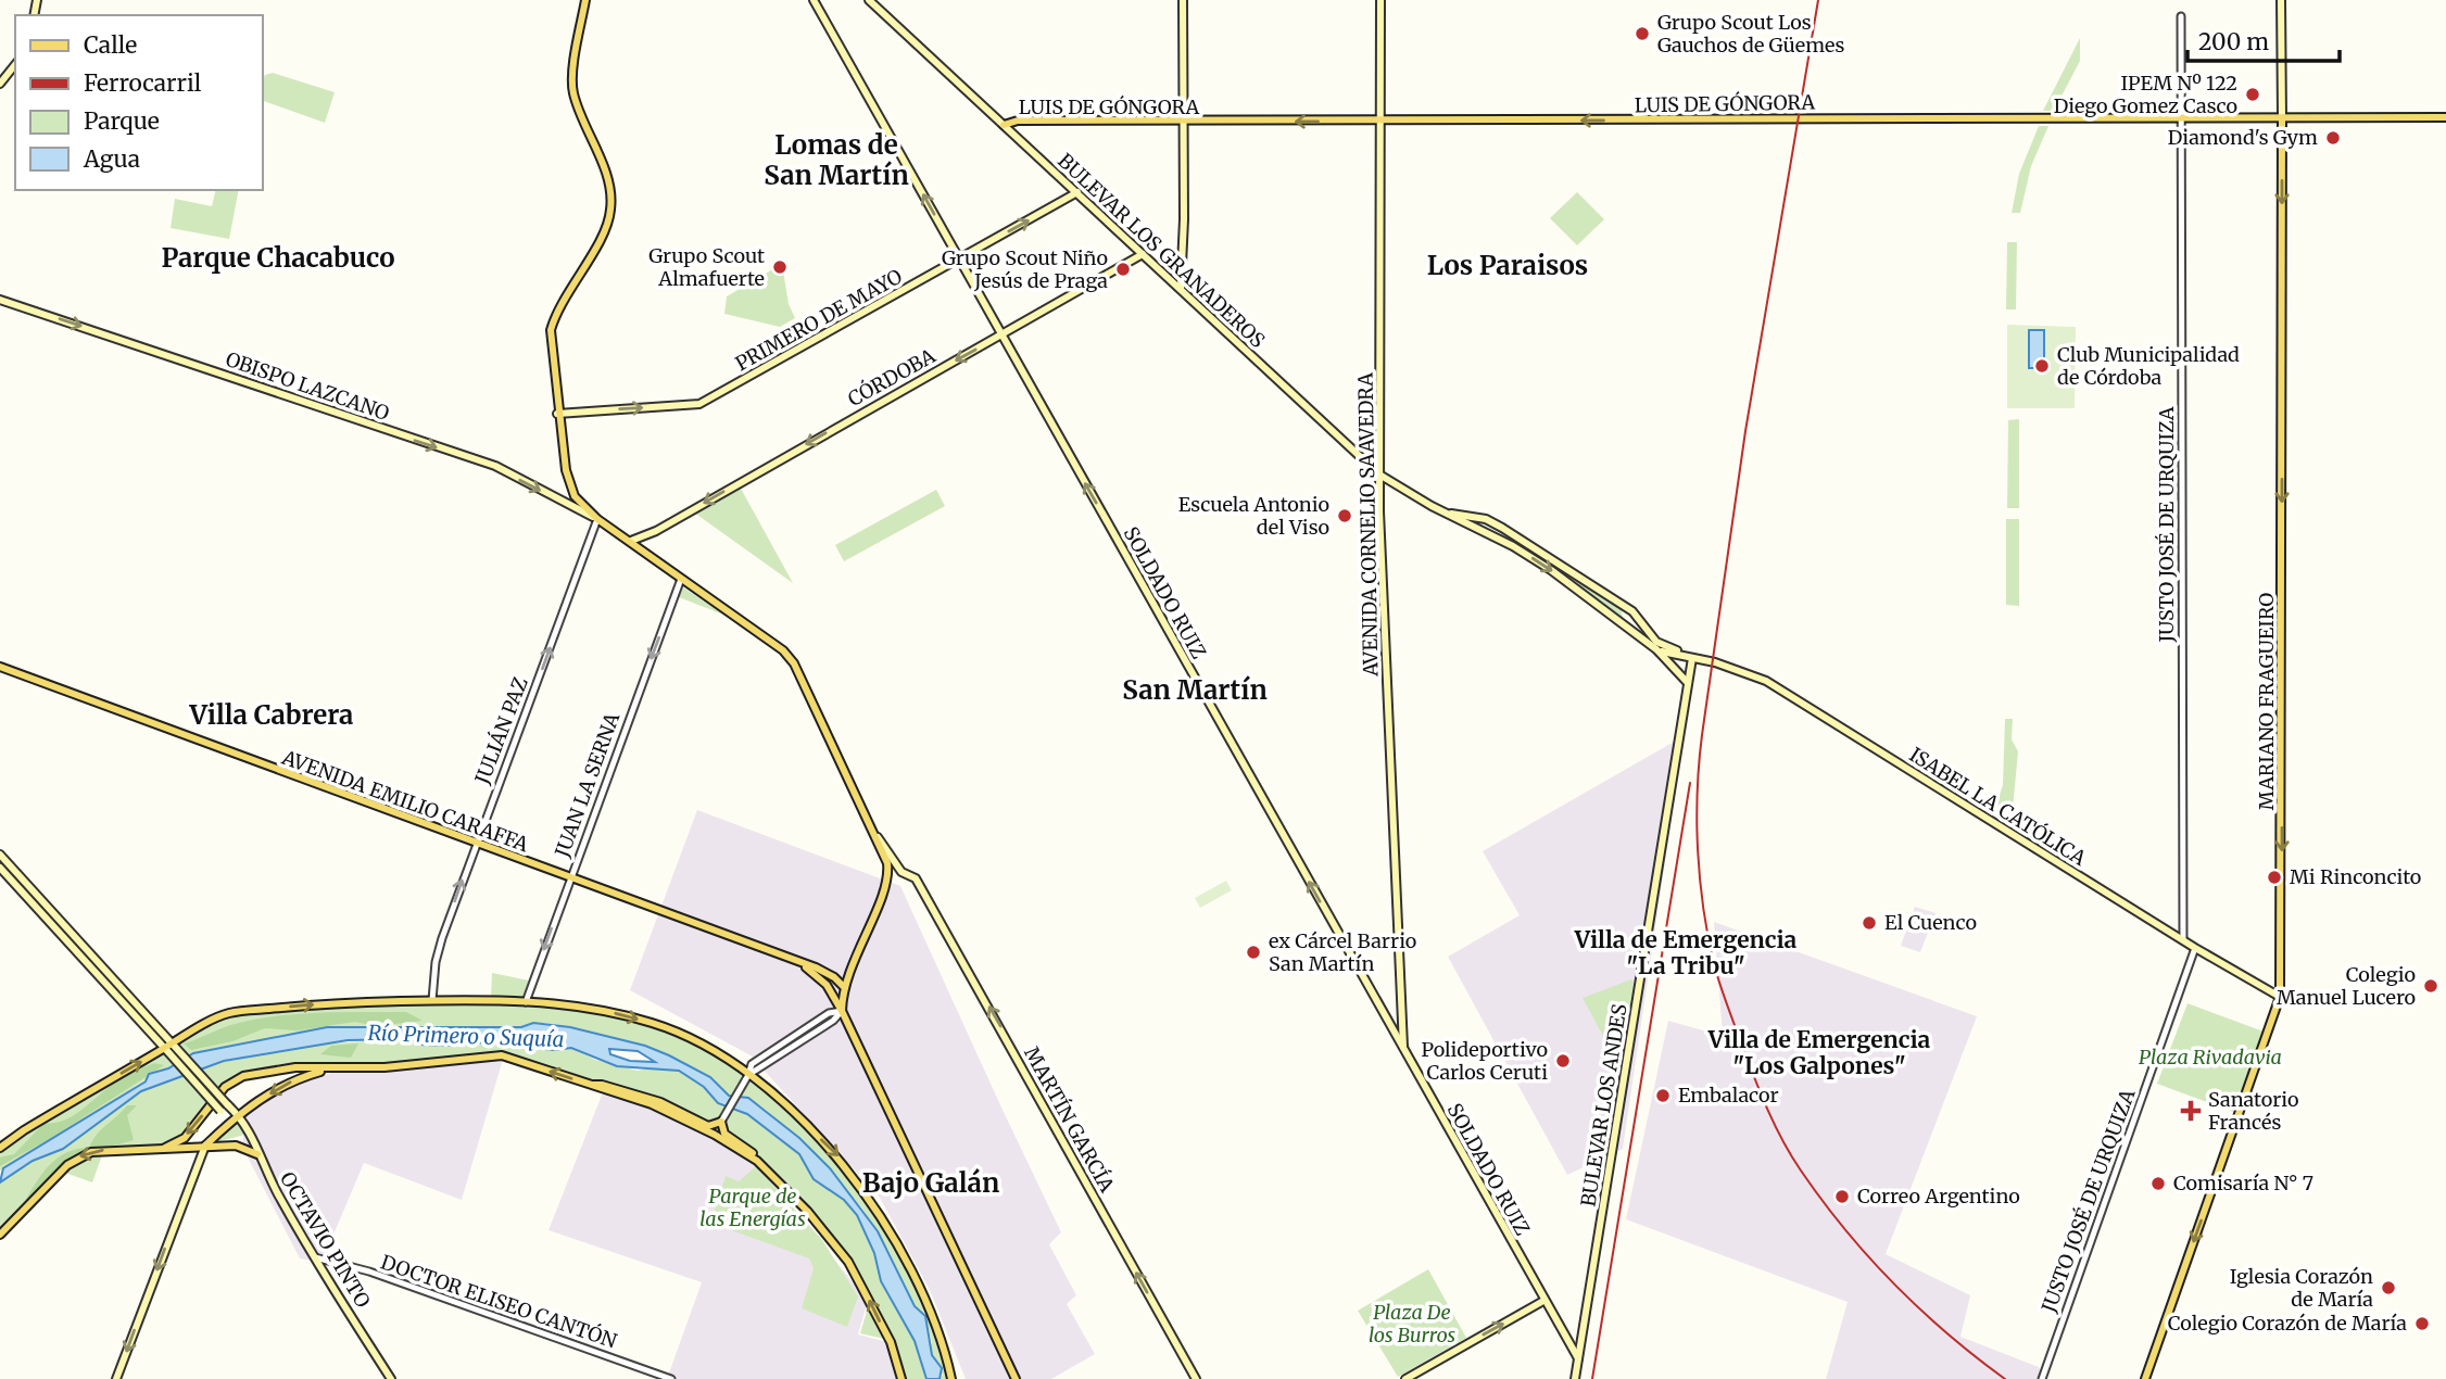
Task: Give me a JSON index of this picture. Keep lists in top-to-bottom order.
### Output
{
  "streets": {
    "main road": [
      "LUIS DE GÓNGORA",
      "BULEVAR LOS GRANADEROS",
      "PRIMERO DE MAYO",
      "CÓRDOBA",
      "OBISPO LAZCANO",
      "AVENIDA CORNELIO SAAVEDRA",
      "SOLDADO RUIZ",
      "MARIANO FRAGUEIRO",
      "AVENIDA EMILIO CARAFFA",
      "ISABEL LA CATÓLICA",
      "BULEVAR LOS ANDES",
      "MARTÍN GARCÍA",
      "OCTAVIO PINTO"
    ],
    "street": [
      "JUSTO JOSÉ DE URQUIZA",
      "JULIÁN PAZ",
      "JUAN LA SERNA",
      "DOCTOR ELISEO CANTÓN"
    ]
  },
  "crossings": [
    ["LUIS DE GÓNGORA", "BULEVAR LOS GRANADEROS"],
    ["LUIS DE GÓNGORA", "AVENIDA CORNELIO SAAVEDRA"],
    ["LUIS DE GÓNGORA", "JUSTO JOSÉ DE URQUIZA"],
    ["LUIS DE GÓNGORA", "MARIANO FRAGUEIRO"],
    ["BULEVAR LOS GRANADEROS", "PRIMERO DE MAYO"],
    ["BULEVAR LOS GRANADEROS", "CÓRDOBA"],
    ["BULEVAR LOS GRANADEROS", "AVENIDA CORNELIO SAAVEDRA"],
    ["BULEVAR LOS GRANADEROS", "ISABEL LA CATÓLICA"],
    ["BULEVAR LOS GRANADEROS", "BULEVAR LOS ANDES"],
    ["PRIMERO DE MAYO", "SOLDADO RUIZ"],
    ["CÓRDOBA", "SOLDADO RUIZ"],
    ["OBISPO LAZCANO", "JULIÁN PAZ"],
    ["AVENIDA CORNELIO SAAVEDRA", "SOLDADO RUIZ"],
    ["JUSTO JOSÉ DE URQUIZA", "ISABEL LA CATÓLICA"],
    ["SOLDADO RUIZ", "BULEVAR LOS ANDES"],
    ["MARIANO FRAGUEIRO", "ISABEL LA CATÓLICA"],
    ["JULIÁN PAZ", "AVENIDA EMILIO CARAFFA"],
    ["JUAN LA SERNA", "AVENIDA EMILIO CARAFFA"],
    ["ISABEL LA CATÓLICA", "BULEVAR LOS ANDES"],
    ["OCTAVIO PINTO", "DOCTOR ELISEO CANTÓN"]
  ],
  "one_way": [
    "LUIS DE GÓNGORA",
    "PRIMERO DE MAYO",
    "CÓRDOBA",
    "OBISPO LAZCANO",
    "SOLDADO RUIZ",
    "MARIANO FRAGUEIRO",
    "JULIÁN PAZ",
    "JUAN LA SERNA",
    "MARTÍN GARCÍA"
  ],
  "districts": [
    "Lomas de San Martín",
    "Parque Chacabuco",
    "Los Paraisos",
    "San Martín",
    "Villa Cabrera",
    "Villa de Emergencia \"La Tribu\"",
    "Villa de Emergencia \"Los Galpones\"",
    "Bajo Galán"
  ],
  "water": ["Río Primero o Suquía"],
  "parks": ["Plaza Rivadavia", "Parque de las Energías", "Plaza De los Burros"],
  "places": {
    "other": [
      "Grupo Scout Los Gauchos de Güemes",
      "IPEM Nº 122 Diego Gomez Casco",
      "Diamond's Gym",
      "Grupo Scout Almafuerte",
      "Grupo Scout Niño Jesús de Praga",
      "Club Municipalidad de Córdoba",
      "Escuela Antonio del Viso",
      "Mi Rinconcito",
      "El Cuenco",
      "ex Cárcel Barrio San Martín",
      "Colegio Manuel Lucero",
      "Polideportivo Carlos Ceruti",
      "Embalacor",
      "Comisaría N° 7",
      "Correo Argentino",
      "Iglesia Corazón de María",
      "Colegio Corazón de María"
    ],
    "health": ["Sanatorio Francés"]
  },
  "legend": [
    "Calle",
    "Ferrocarril",
    "Parque",
    "Agua"
  ],
  "scale_bar": "200 m"
}
